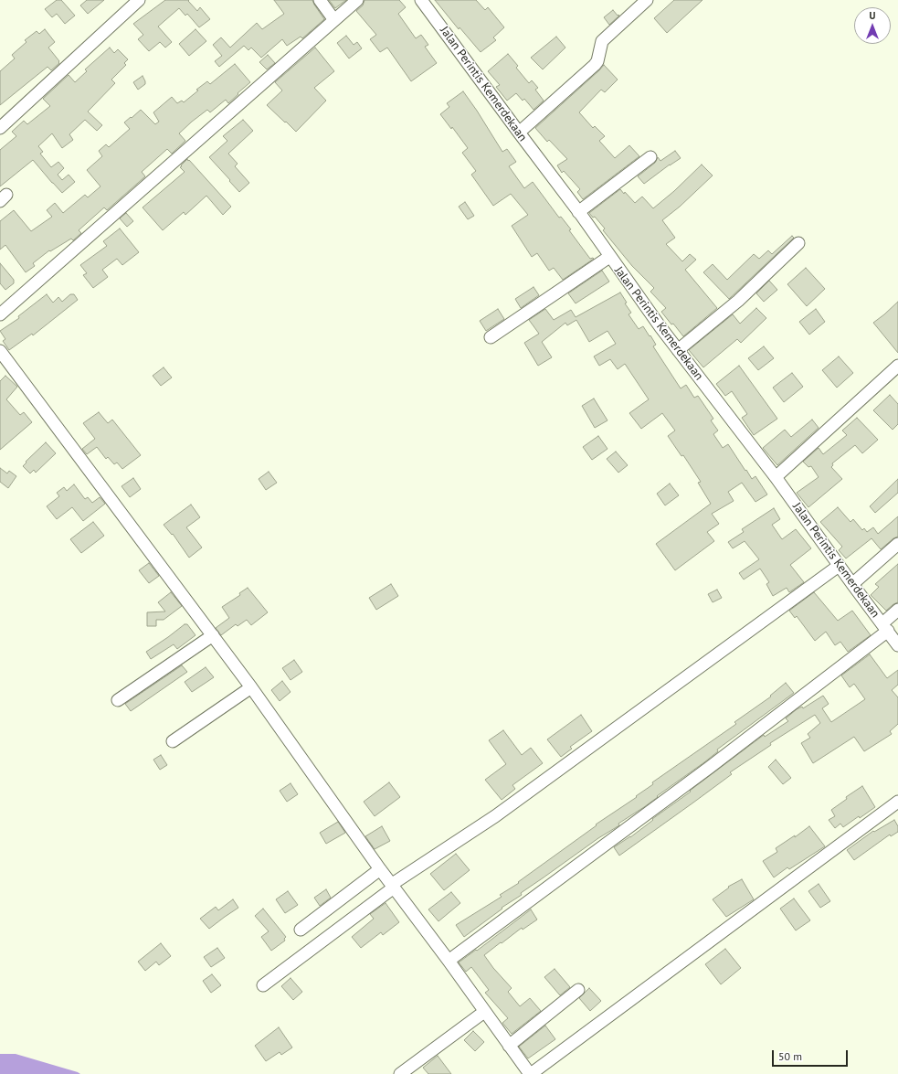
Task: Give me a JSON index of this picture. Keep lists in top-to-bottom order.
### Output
{
  "streets": {
    "street": ["Jalan Perintis Kemerdekaan"]
  },
  "scale_bar": "50 m",
  "north": "top"
}
